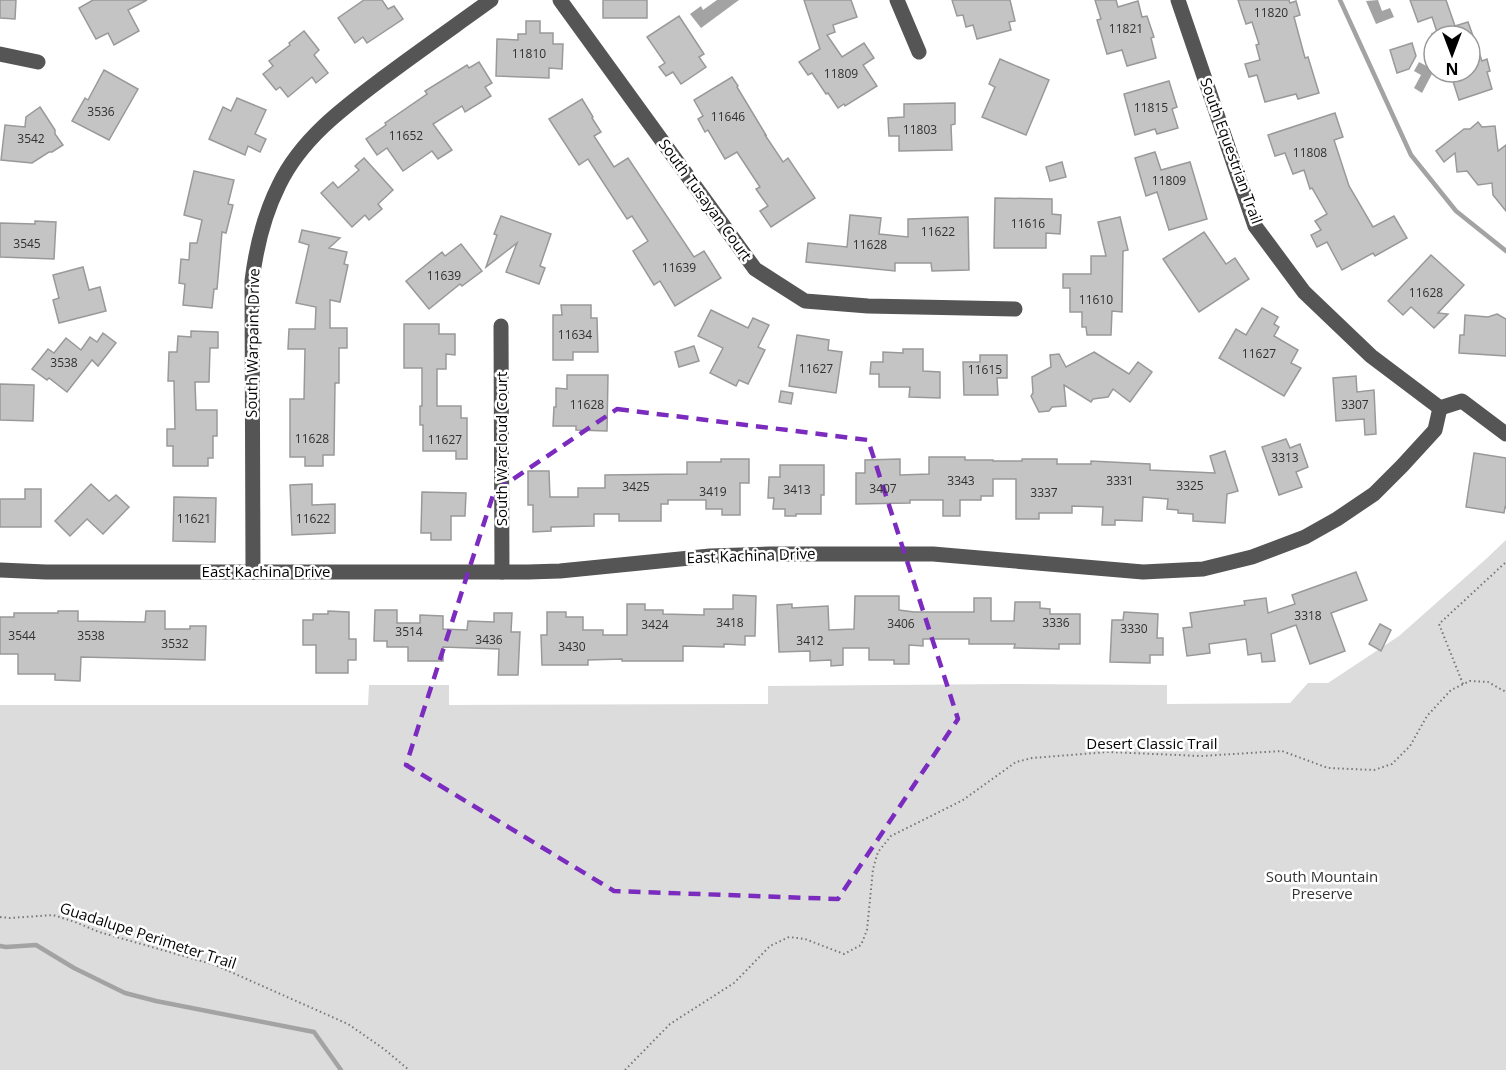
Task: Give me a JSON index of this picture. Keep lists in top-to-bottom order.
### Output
{
  "streets": {
    "street": [
      "South Equestrian Trail",
      "South Tusayan Court",
      "South Warpaint Drive",
      "South Warcloud Court",
      "East Kachina Drive"
    ],
    "path": ["Desert Classic Trail", "Guadalupe Perimeter Trail"]
  },
  "crossings": [
    ["South Equestrian Trail", "East Kachina Drive"],
    ["South Warpaint Drive", "East Kachina Drive"],
    ["South Warcloud Court", "East Kachina Drive"]
  ],
  "parks": ["South Mountain Preserve"],
  "house_numbers": [
    "11820",
    "11821",
    "11810",
    "11809",
    "11815",
    "3536",
    "11646",
    "11803",
    "11652",
    "3542",
    "11808",
    "11809",
    "11616",
    "11622",
    "3545",
    "11628",
    "11639",
    "11639",
    "11628",
    "11610",
    "11634",
    "11627",
    "3538",
    "11627",
    "11615",
    "11628",
    "3307",
    "11628",
    "11627",
    "3313",
    "3343",
    "3331",
    "3325",
    "3425",
    "3407",
    "3413",
    "3419",
    "3337",
    "11621",
    "11622",
    "3318",
    "3418",
    "3336",
    "3406",
    "3424",
    "3330",
    "3514",
    "3544",
    "3538",
    "3436",
    "3412",
    "3532",
    "3430"
  ],
  "north": "bottom"
}
